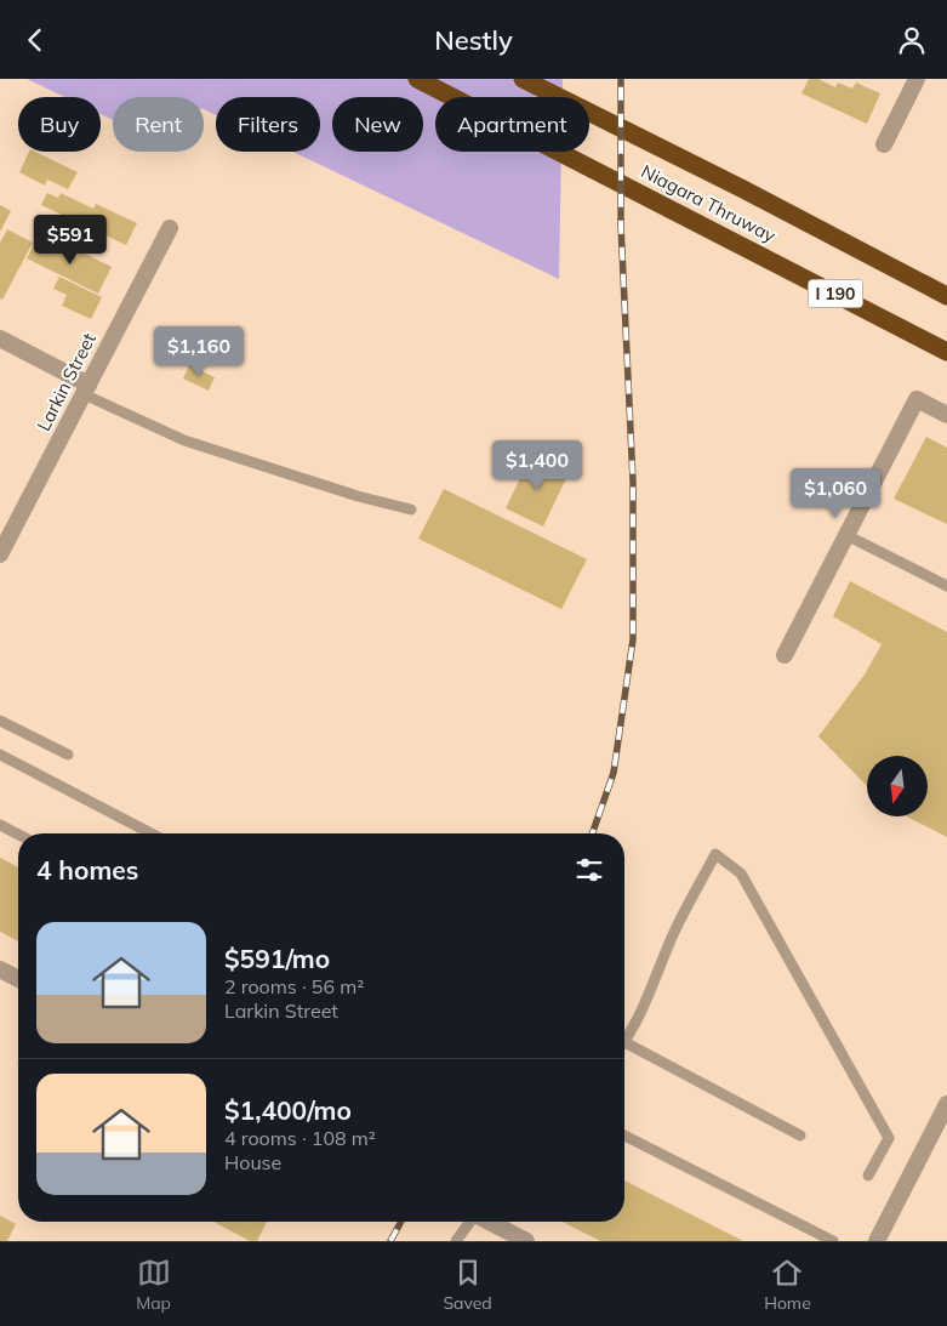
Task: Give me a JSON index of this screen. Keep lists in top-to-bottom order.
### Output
{
  "streets": {
    "highway": ["Niagara Thruway", "I 190"],
    "street": ["Larkin Street"]
  },
  "north": "bottom",
  "page": {
    "header": "Nestly",
    "chip": [
      "Buy",
      "Rent",
      "Filters",
      "New",
      "Apartment"
    ],
    "price": [
      "$591",
      "$1,160",
      "$1,400",
      "$1,060"
    ],
    "heading": "4 homes",
    "list": [
      {
        "name": "$591/mo",
        "note": "2 rooms · 56 m² · Larkin Street"
      },
      {
        "name": "$1,400/mo",
        "note": "4 rooms · 108 m² · House"
      }
    ],
    "tabs": ["Map", "Saved", "Home"]
  }
}
